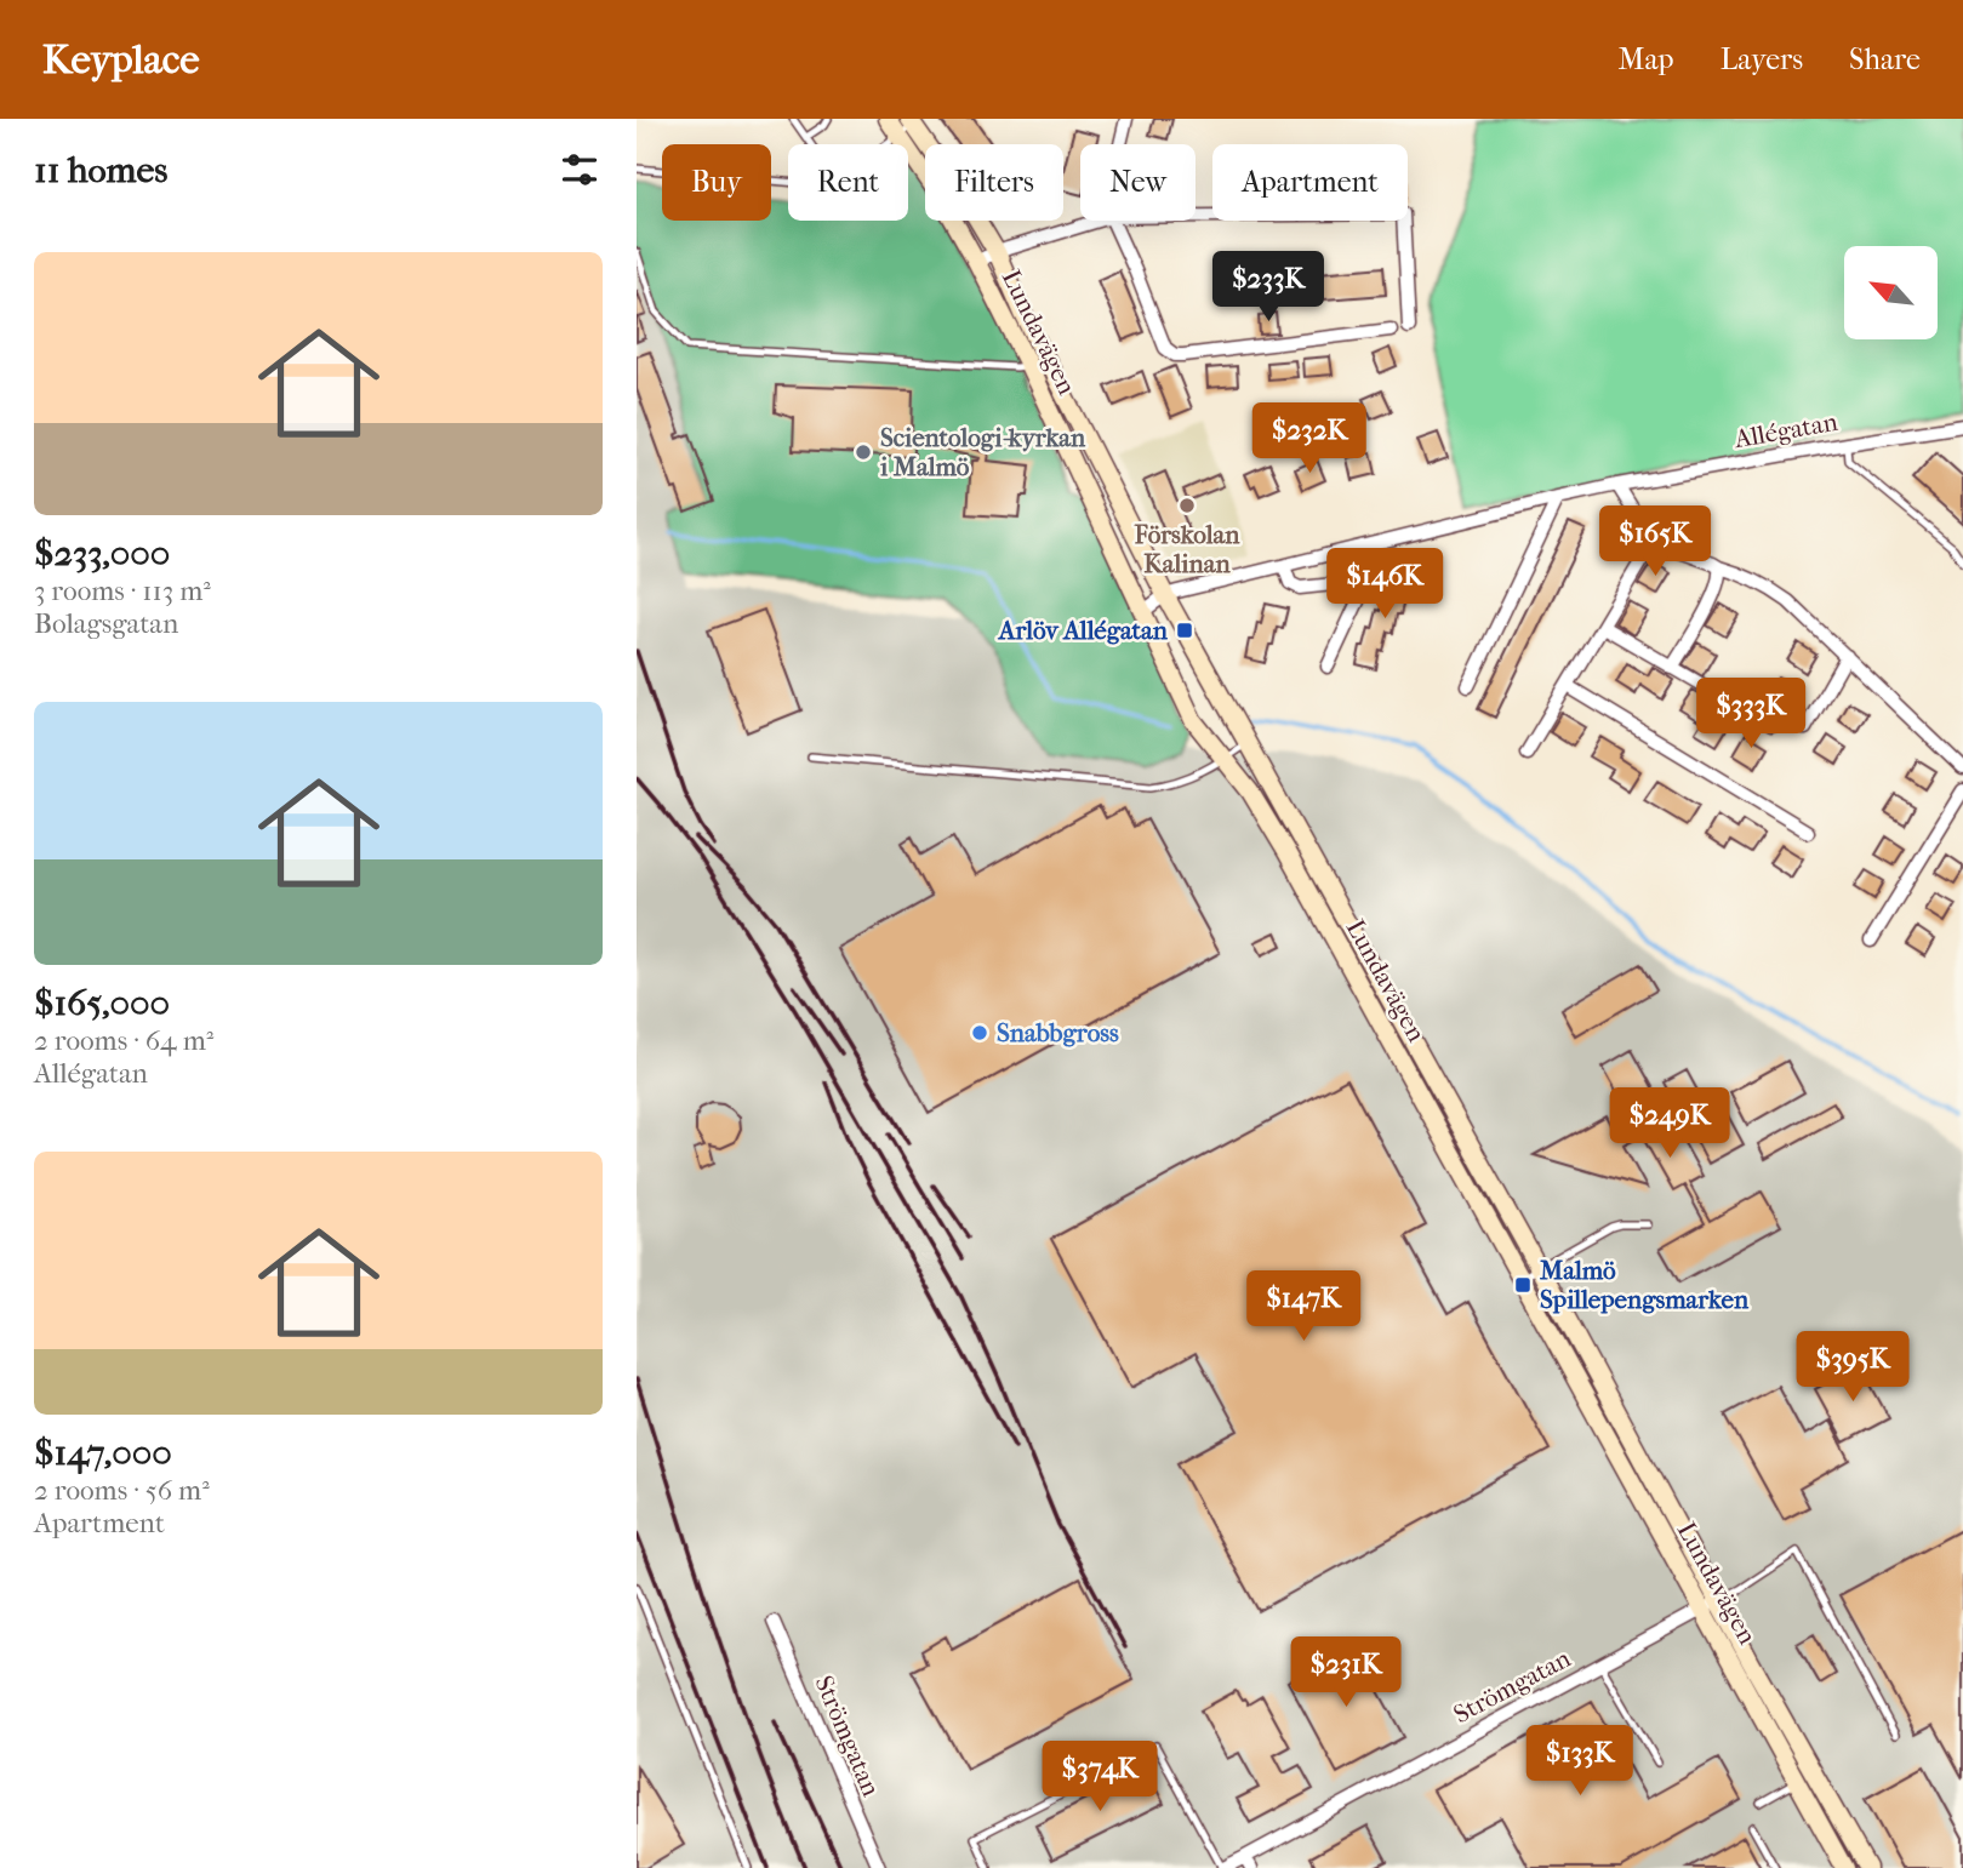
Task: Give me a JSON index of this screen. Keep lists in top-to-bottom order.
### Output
{
  "streets": {
    "main road": ["Lundavägen"],
    "street": ["Allégatan", "Strömgatan"]
  },
  "crossings": [
    ["Lundavägen", "Allégatan"],
    ["Lundavägen", "Strömgatan"]
  ],
  "places": {
    "other": ["Scientologi-kyrkan i Malmö", "Förskolan Kalinan", "Snabbgross"],
    "transit": ["Arlöv Allégatan", "Malmö Spillepengsmarken"]
  },
  "north": "top left",
  "page": {
    "header": "Keyplace",
    "nav": ["Map", "Layers", "Share"],
    "heading": "11 homes",
    "chip": [
      "Buy",
      "Rent",
      "Filters",
      "New",
      "Apartment"
    ],
    "list": [
      {
        "name": "$233,000",
        "note": "3 rooms · 113 m² · Bolagsgatan"
      },
      {
        "name": "$165,000",
        "note": "2 rooms · 64 m² · Allégatan"
      },
      {
        "name": "$147,000",
        "note": "2 rooms · 56 m² · Apartment"
      }
    ],
    "price": [
      "$233K",
      "$232K",
      "$165K",
      "$146K",
      "$333K",
      "$249K",
      "$147K",
      "$395K",
      "$231K",
      "$133K",
      "$374K"
    ]
  }
}
